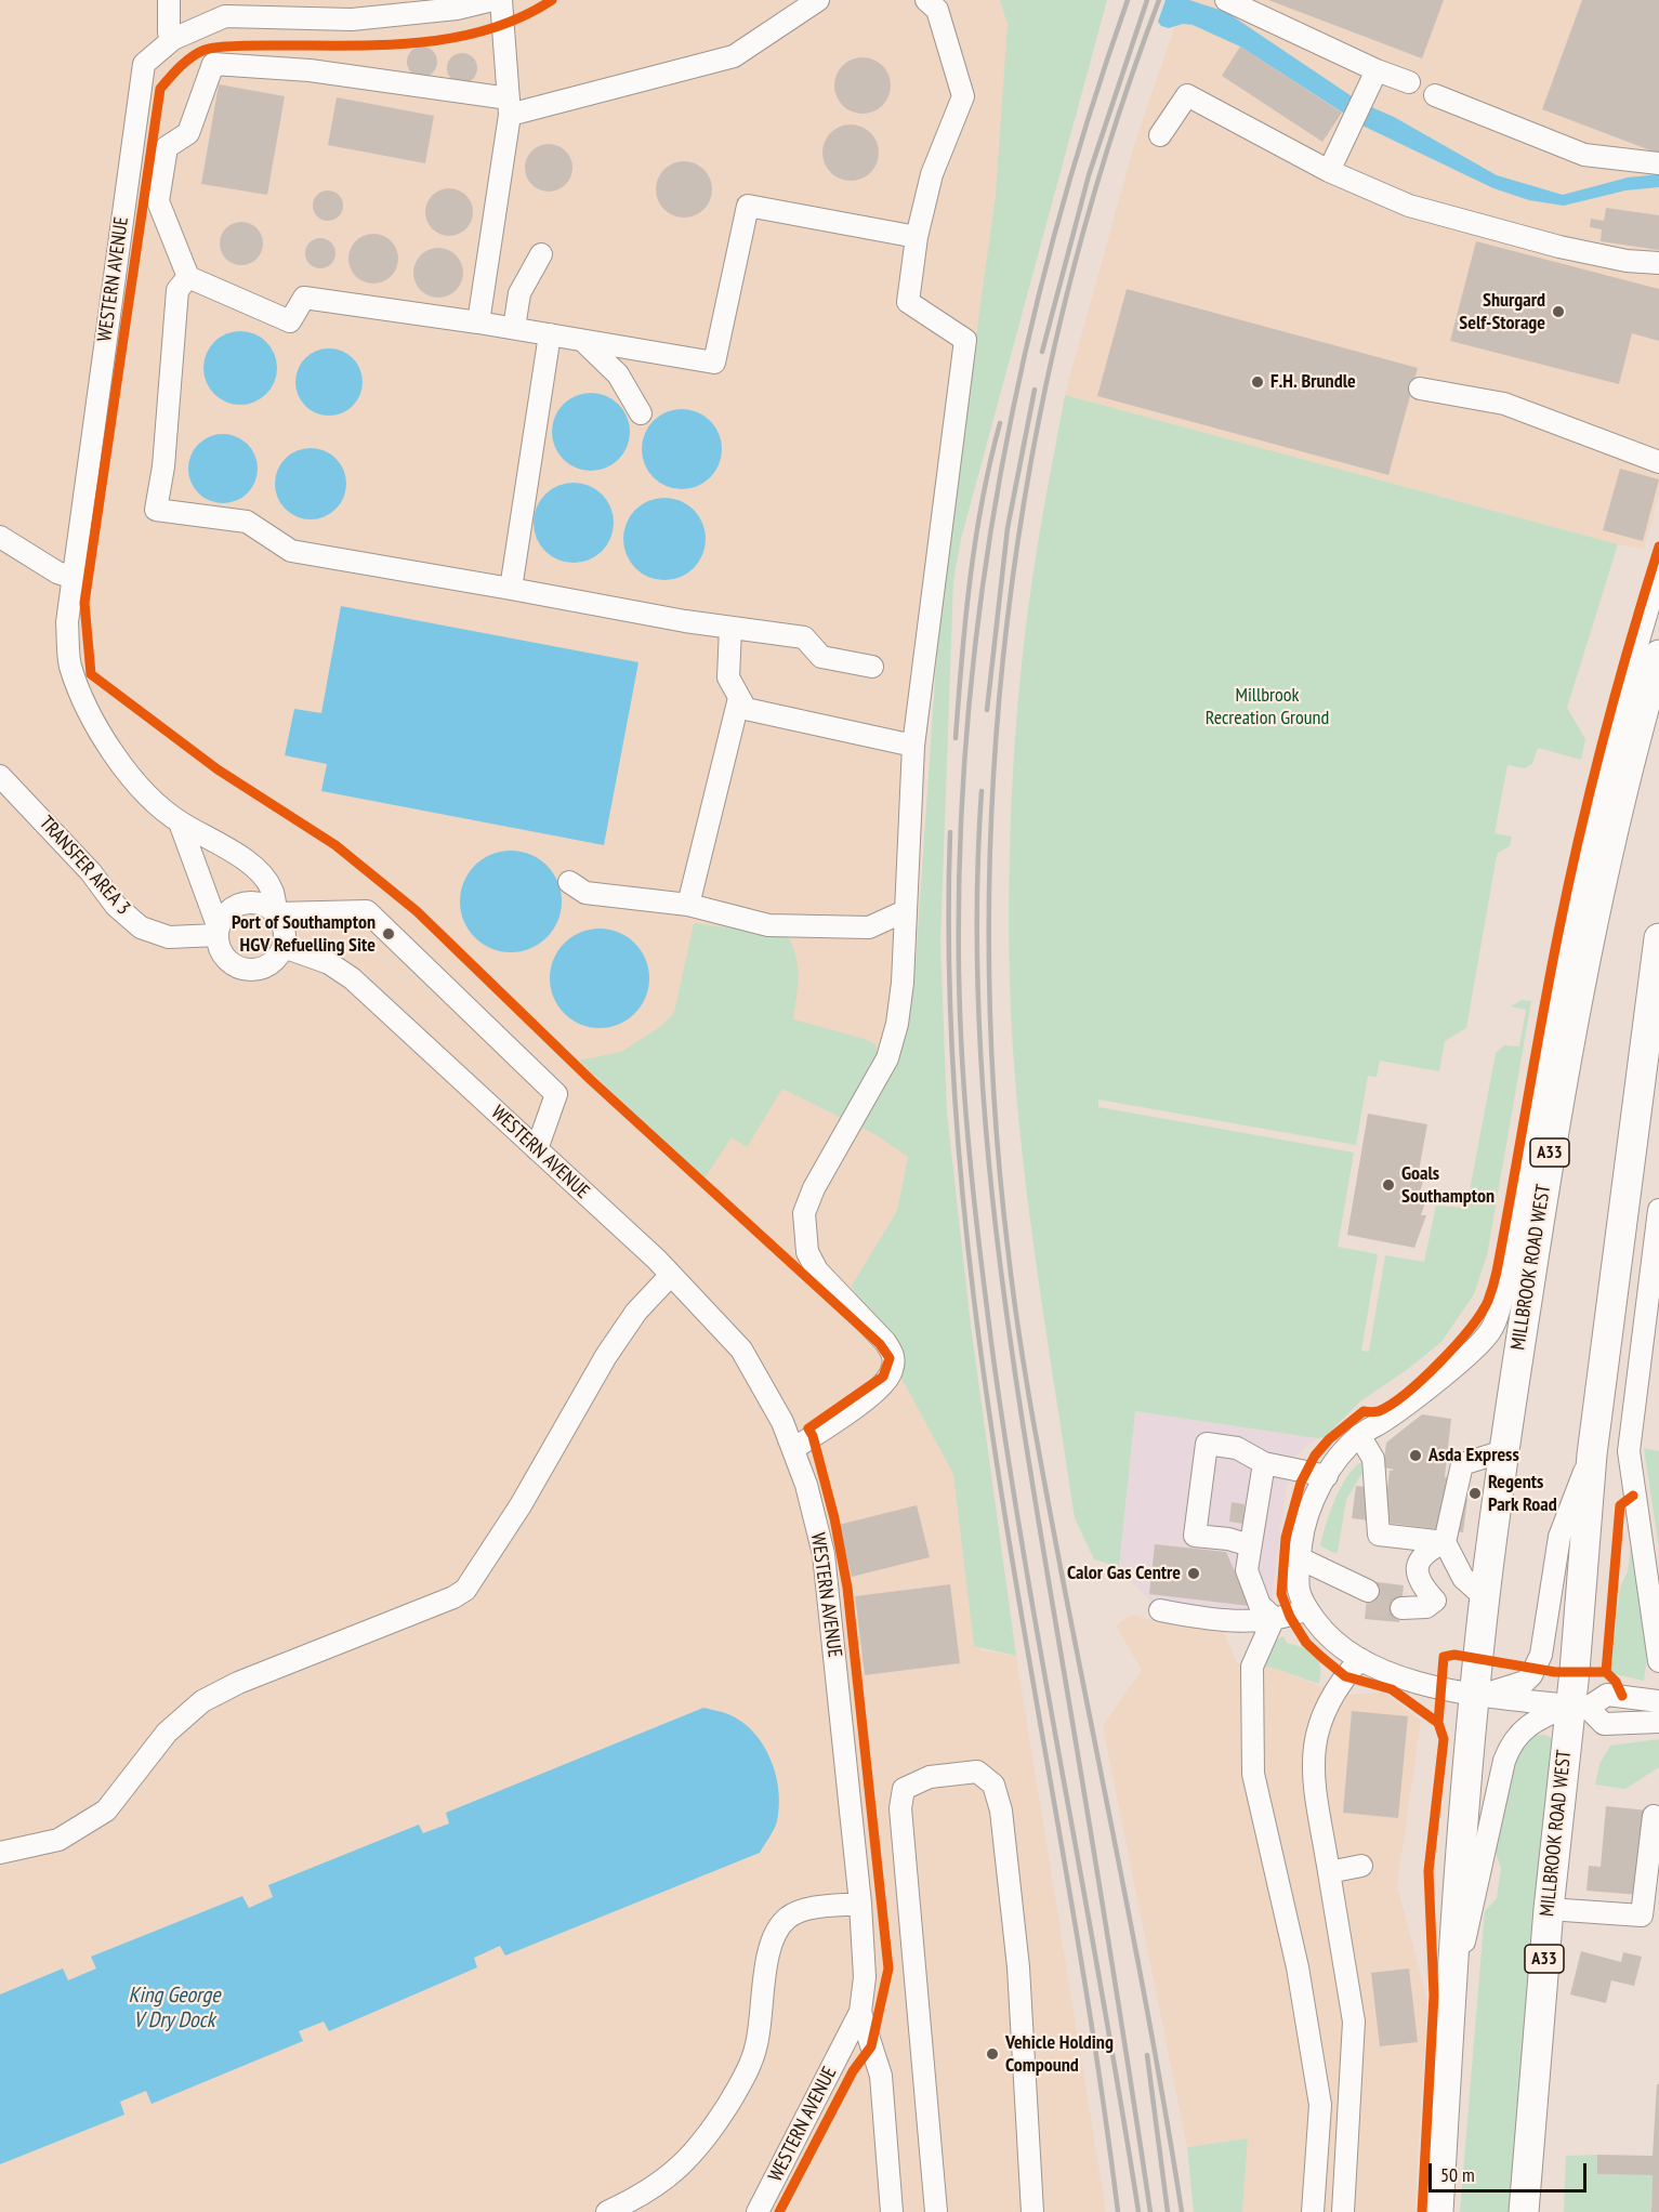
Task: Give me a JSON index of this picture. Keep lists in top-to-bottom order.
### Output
{
  "streets": {
    "highway": ["A33", "MILLBROOK ROAD WEST"],
    "street": ["WESTERN AVENUE", "TRANSFER AREA 3"]
  },
  "crossings": [
    ["WESTERN AVENUE", "TRANSFER AREA 3"]
  ],
  "water": ["King George V Dry Dock"],
  "parks": ["Millbrook Recreation Ground"],
  "places": [
    "Shurgard Self-Storage",
    "F.H. Brundle",
    "Port of Southampton HGV Refuelling Site",
    "Goals Southampton",
    "Asda Express",
    "Regents Park Road",
    "Calor Gas Centre",
    "Vehicle Holding Compound"
  ],
  "scale_bar": "50 m"
}
